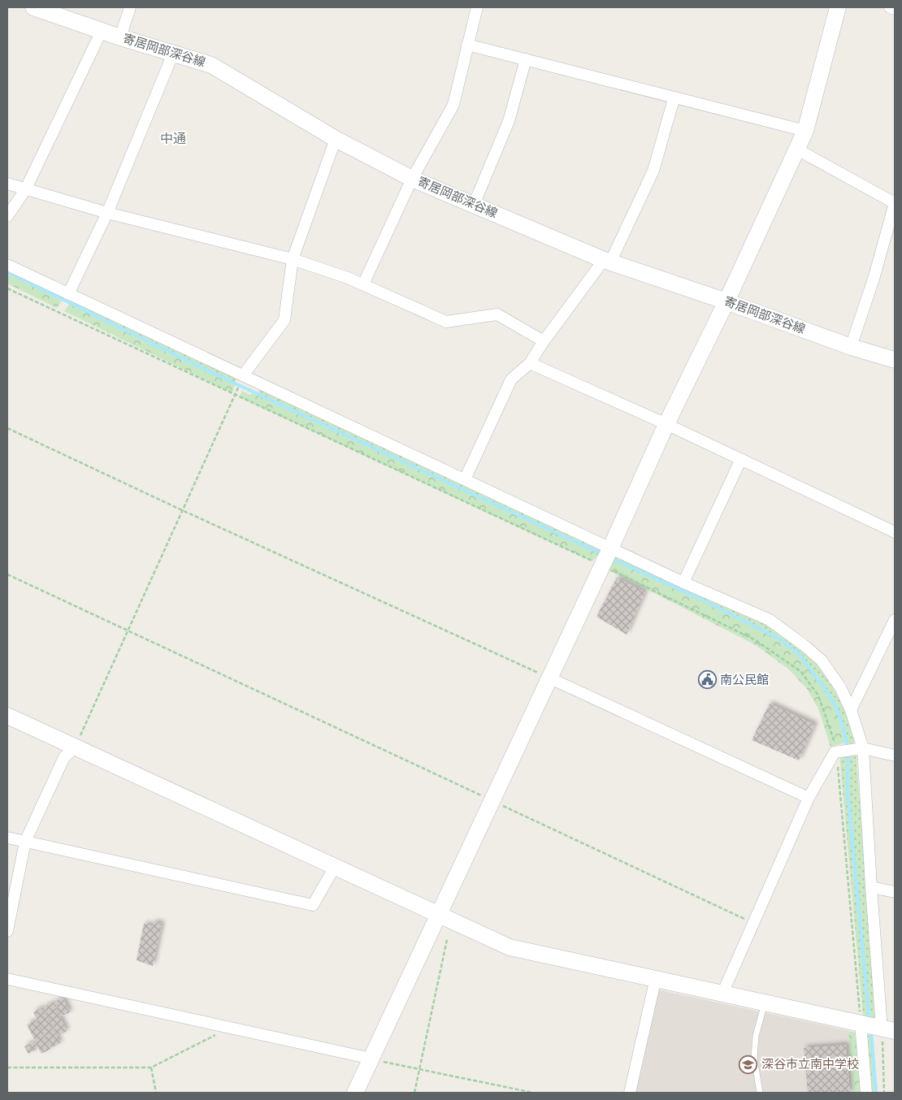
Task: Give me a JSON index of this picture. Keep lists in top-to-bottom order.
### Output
{
  "streets": {
    "street": ["寄居岡部深谷線"]
  },
  "districts": ["中通"],
  "places": {
    "public building": ["南公民館"],
    "school or university": ["深谷市立南中学校"]
  }
}
